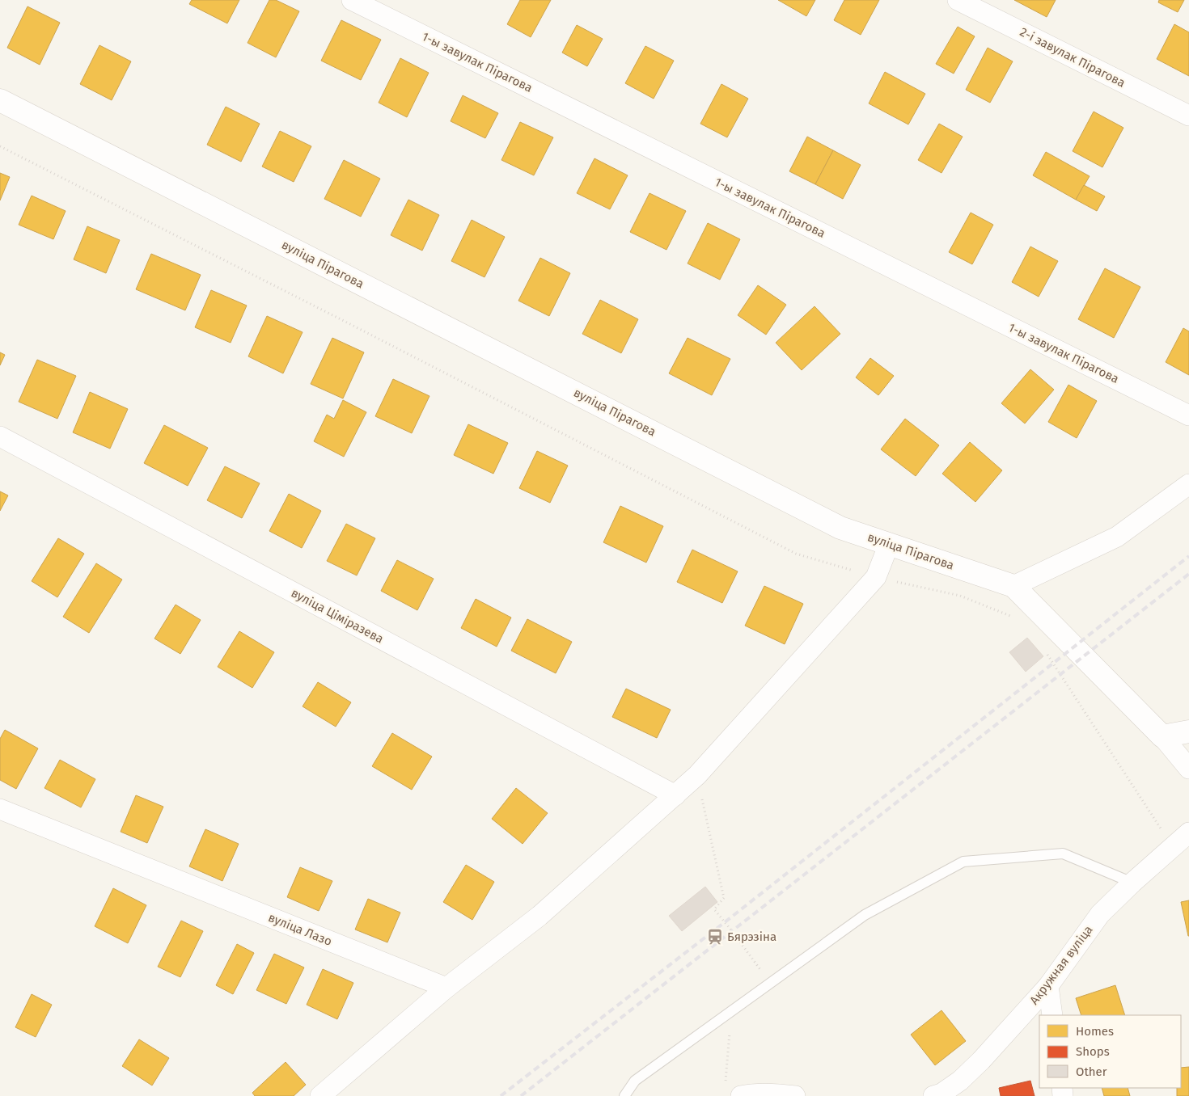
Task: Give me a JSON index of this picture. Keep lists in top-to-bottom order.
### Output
{
  "streets": {
    "main road": ["вуліца Пірагова"],
    "street": [
      "2-і завулак Пірагова",
      "1-ы завулак Пірагова",
      "вуліца Ціміразева",
      "вуліца Лазо",
      "Акружная вуліца"
    ]
  },
  "places": {
    "station": ["Бярэзіна"]
  },
  "legend": ["Homes", "Shops", "Other"]
}
